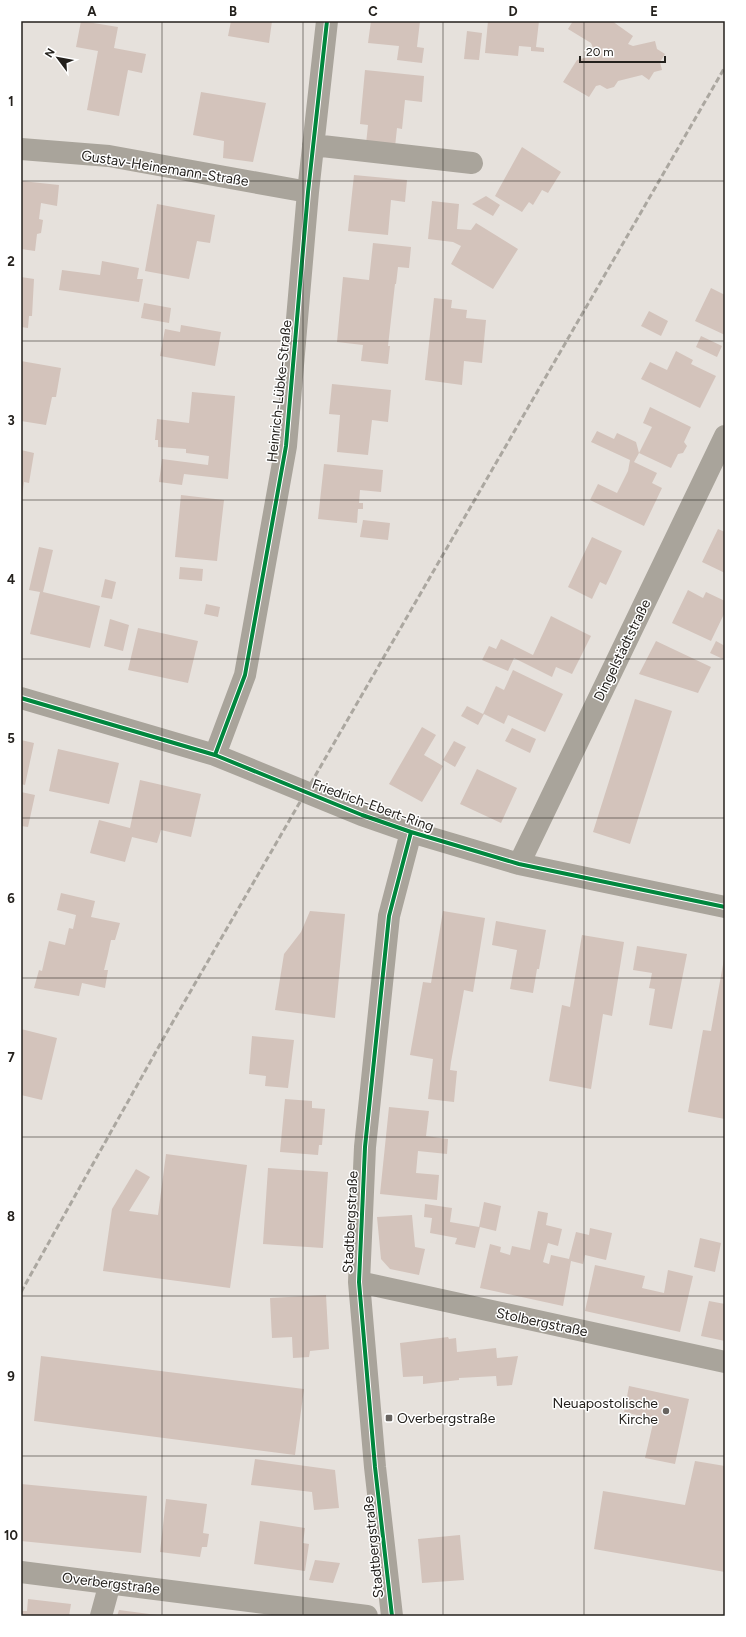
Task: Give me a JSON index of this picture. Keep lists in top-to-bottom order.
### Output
{
  "streets": {
    "street": [
      "Gustav-Heinemann-Straße",
      "Heinrich-Lübke-Straße",
      "Dingelstädtstraße",
      "Friedrich-Ebert-Ring",
      "Stadtbergstraße",
      "Stolbergstraße",
      "Overbergstraße"
    ]
  },
  "crossings": [
    ["Gustav-Heinemann-Straße", "Heinrich-Lübke-Straße"],
    ["Heinrich-Lübke-Straße", "Friedrich-Ebert-Ring"],
    ["Dingelstädtstraße", "Friedrich-Ebert-Ring"],
    ["Friedrich-Ebert-Ring", "Stadtbergstraße"],
    ["Stadtbergstraße", "Stolbergstraße"]
  ],
  "places": {
    "other": ["Neuapostolische Kirche"],
    "transit": ["Overbergstraße"]
  },
  "scale_bar": "20 m",
  "north": "top left",
  "grid": {
    "columns": [
      "A",
      "B",
      "C",
      "D",
      "E"
    ],
    "rows": [
      "1",
      "2",
      "3",
      "4",
      "5",
      "6",
      "7",
      "8",
      "9",
      "10"
    ]
  }
}
